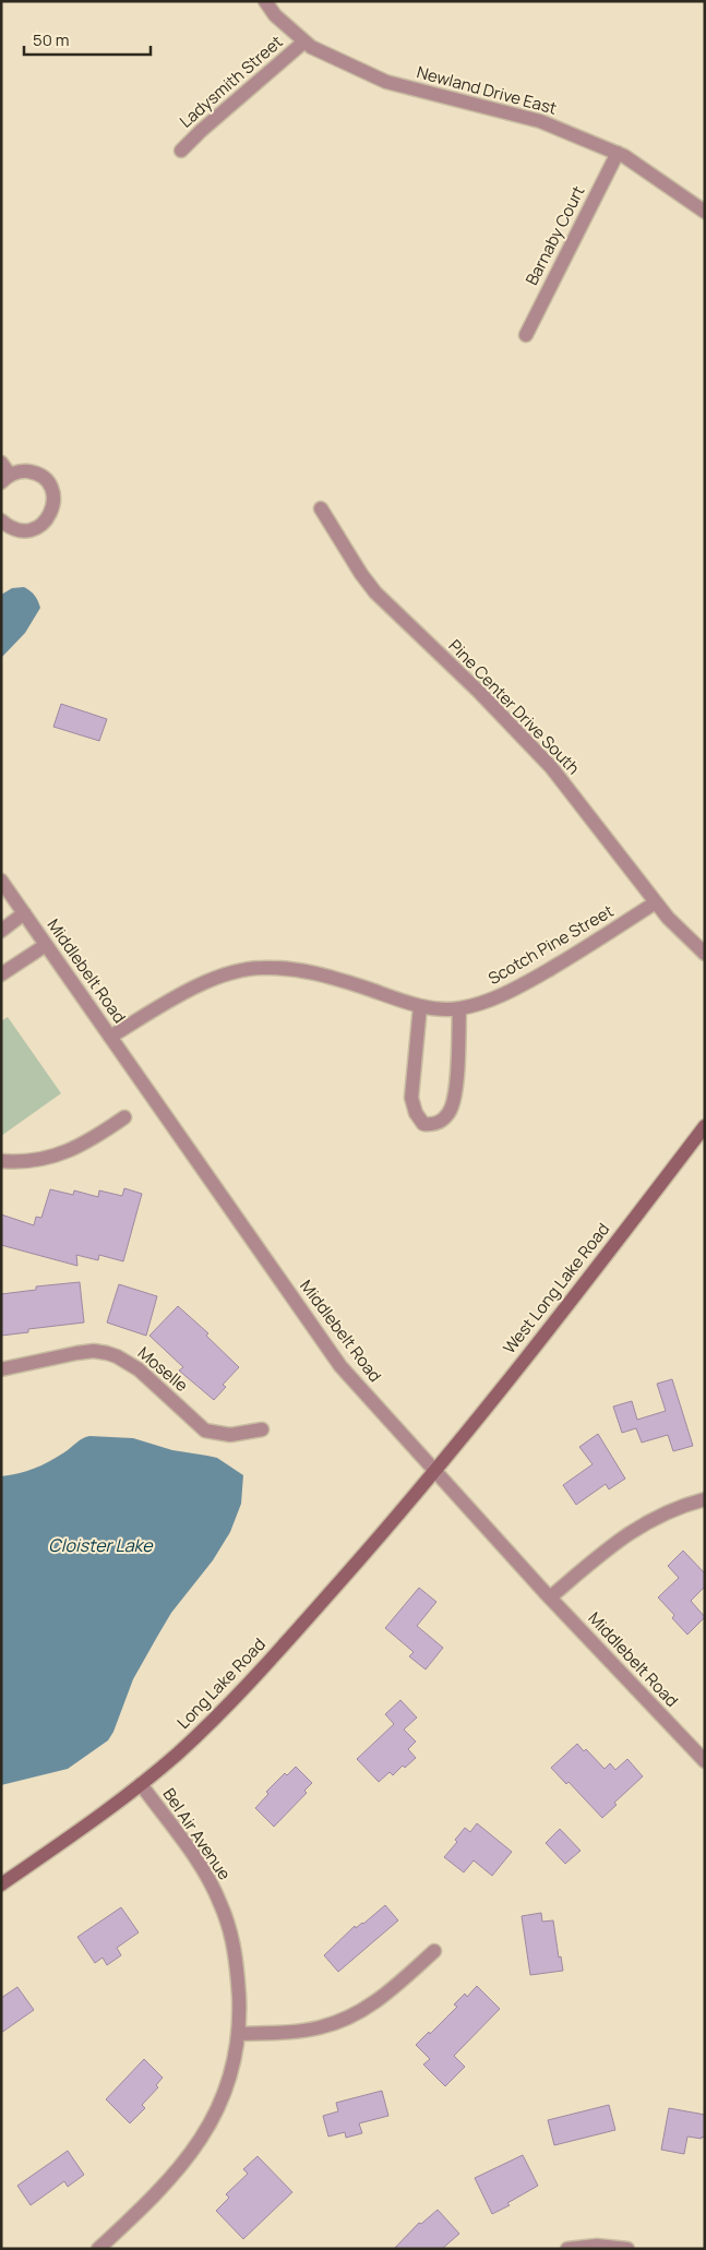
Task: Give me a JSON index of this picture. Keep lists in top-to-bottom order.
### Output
{
  "streets": {
    "main road": ["West Long Lake Road", "Long Lake Road"],
    "street": [
      "Ladysmith Street",
      "Newland Drive East",
      "Barnaby Court",
      "Pine Center Drive South",
      "Scotch Pine Street",
      "Middlebelt Road",
      "Moselle",
      "Bel Air Avenue"
    ]
  },
  "crossings": [
    ["Ladysmith Street", "Newland Drive East"],
    ["Newland Drive East", "Barnaby Court"],
    ["Pine Center Drive South", "Scotch Pine Street"],
    ["Scotch Pine Street", "Middlebelt Road"],
    ["Middlebelt Road", "West Long Lake Road"],
    ["Middlebelt Road", "Long Lake Road"],
    ["West Long Lake Road", "Long Lake Road"],
    ["Long Lake Road", "Bel Air Avenue"]
  ],
  "water": ["Cloister Lake"],
  "scale_bar": "50 m"
}
